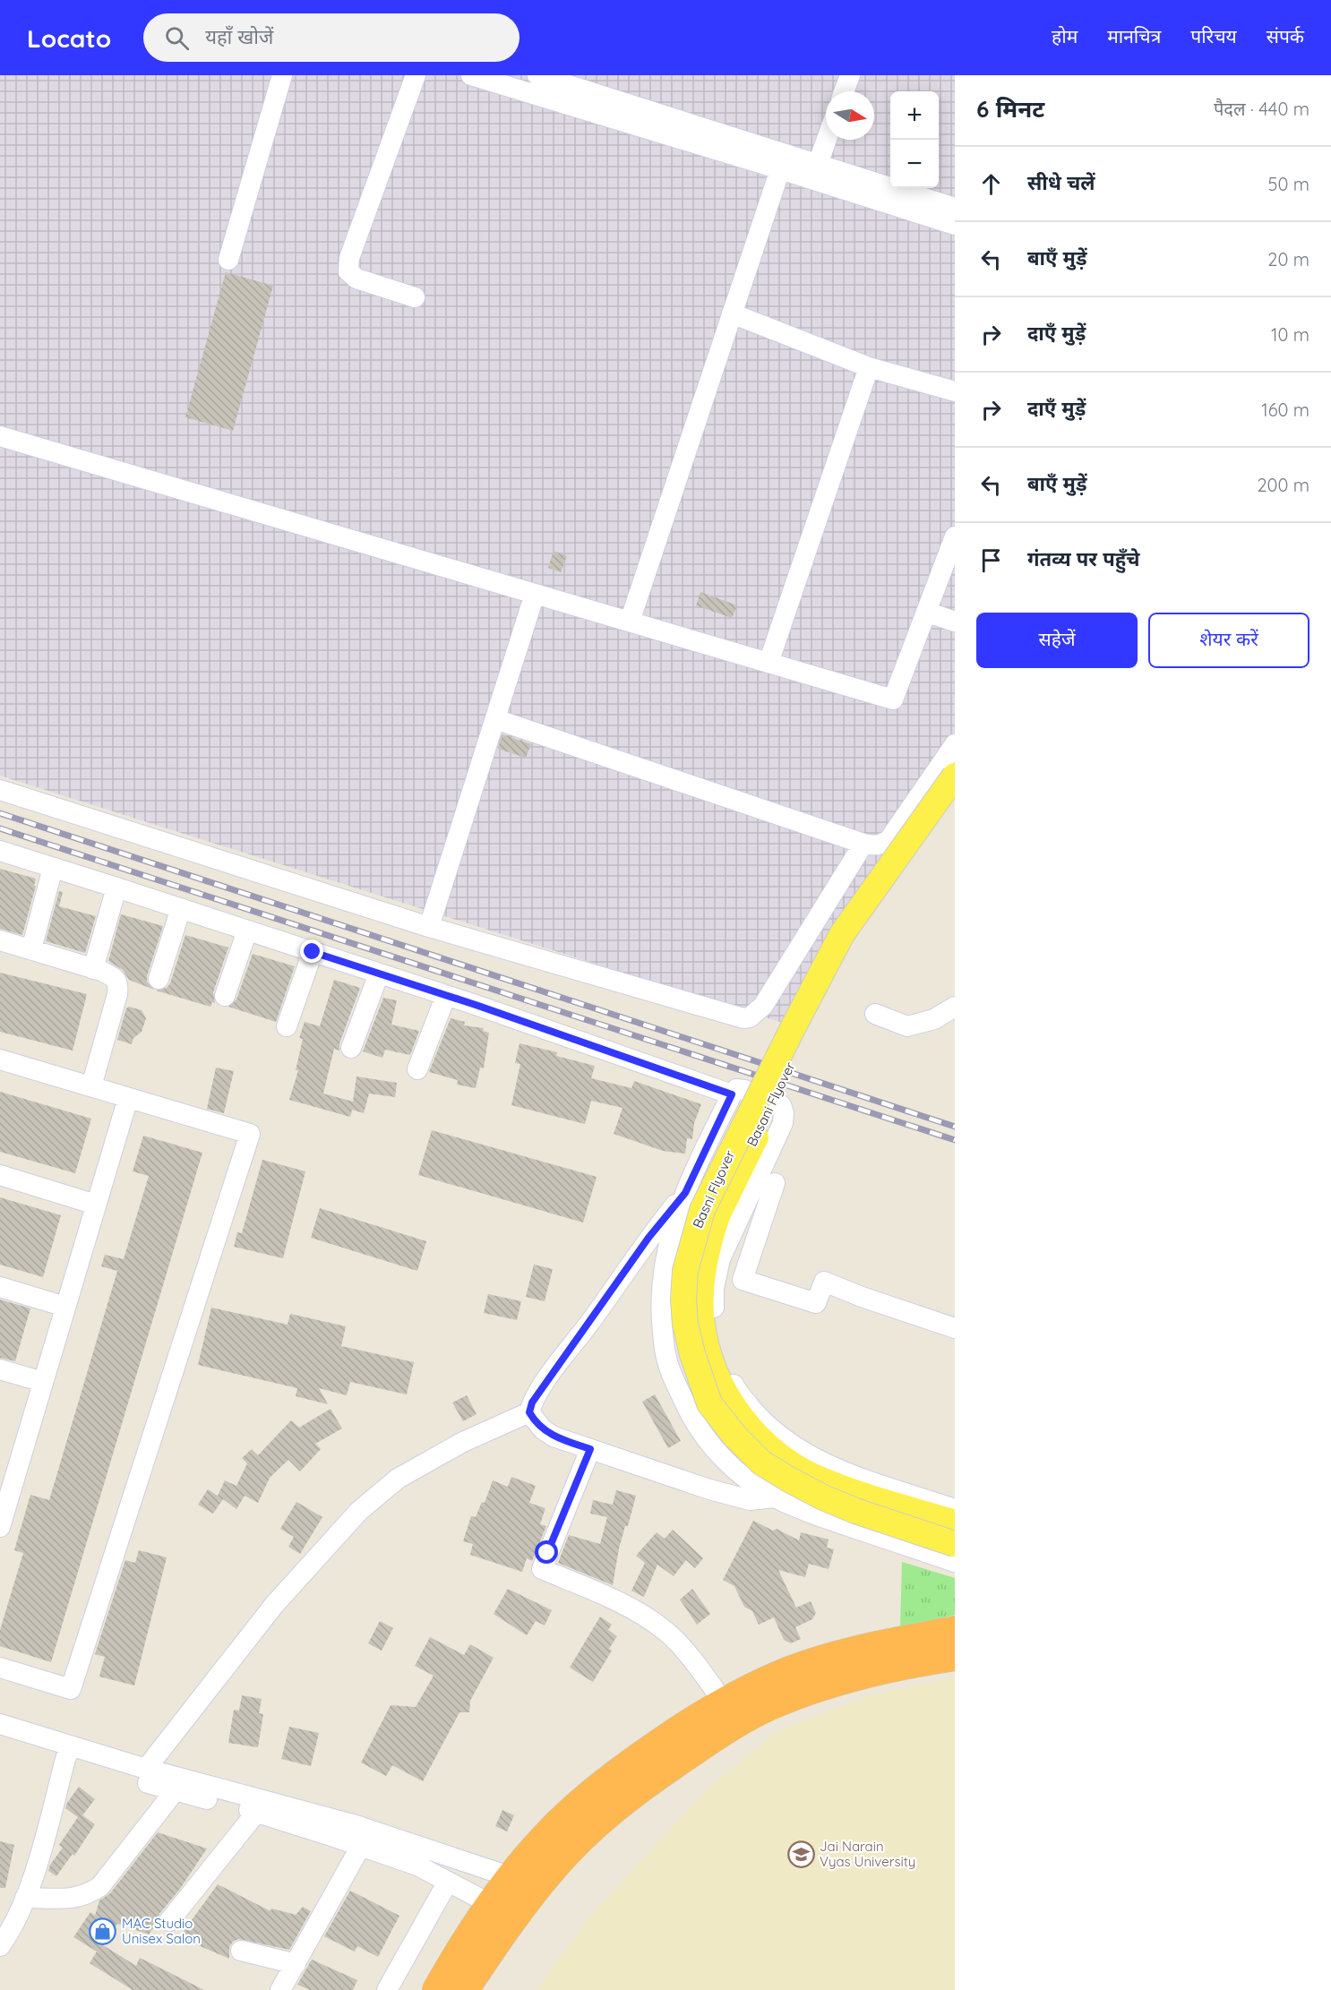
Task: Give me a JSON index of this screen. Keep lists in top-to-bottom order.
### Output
{
  "streets": {
    "main road": ["Basani Flyover", "Basni Flyover"]
  },
  "places": {
    "school or university": ["Jai Narain Vyas University"],
    "shop": ["MAC Studio Unisex Salon"]
  },
  "north": "right",
  "page": {
    "header": "Locato",
    "search": "यहाँ खोजें",
    "nav": [
      "होम",
      "मानचित्र",
      "परिचय",
      "संपर्क"
    ],
    "heading": ["6 मिनट", "पैदल · 440 m"],
    "map_buttons": ["+", "−"],
    "list": [
      ["सीधे चलें", "50 m"],
      ["बाएँ मुड़ें", "20 m"],
      ["दाएँ मुड़ें", "10 m"],
      ["दाएँ मुड़ें", "160 m"],
      ["बाएँ मुड़ें", "200 m"],
      "गंतव्य पर पहुँचे"
    ],
    "buttons": ["सहेजें", "शेयर करें"]
  }
}
